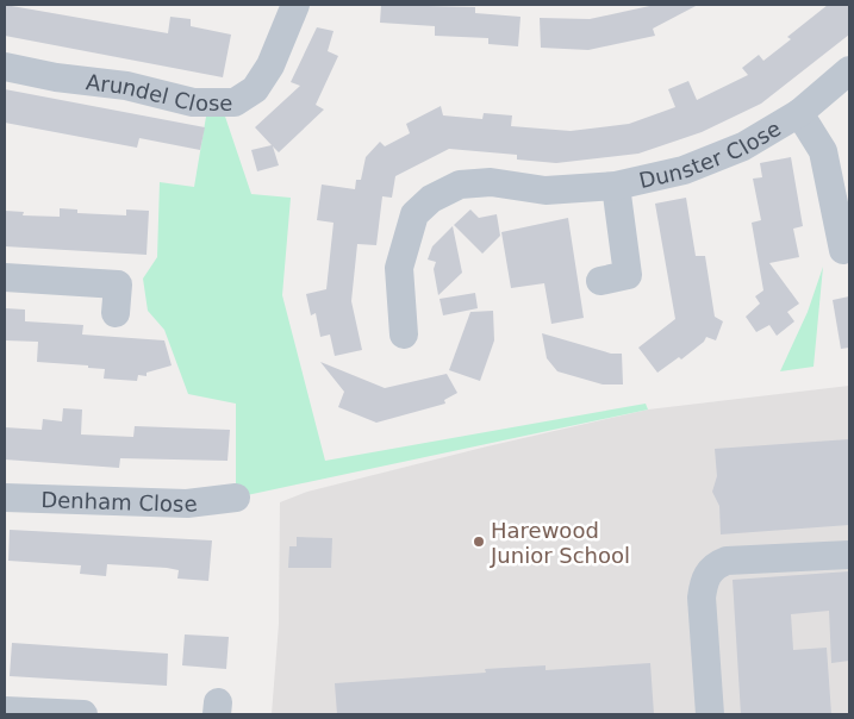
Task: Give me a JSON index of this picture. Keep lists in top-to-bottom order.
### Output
{
  "streets": {
    "street": ["Arundel Close", "Dunster Close", "Denham Close"]
  },
  "places": ["Harewood Junior School"]
}
